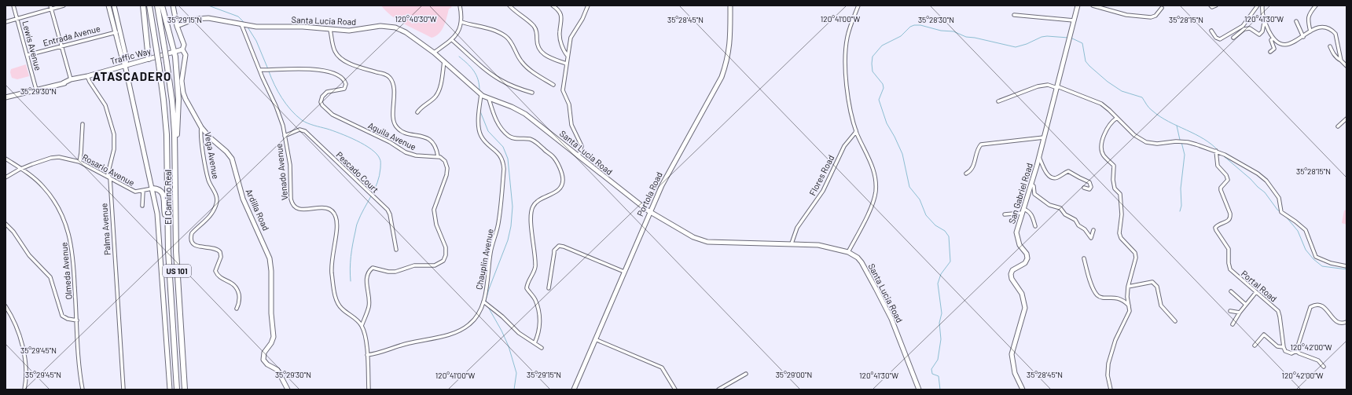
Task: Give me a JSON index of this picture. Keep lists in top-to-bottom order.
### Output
{
  "streets": {
    "highway": ["El Camino Real", "US 101"],
    "street": [
      "Santa Lucia Road",
      "Entrada Avenue",
      "Lewis Avenue",
      "Traffic Way",
      "Aguila Avenue",
      "Vega Avenue",
      "Rosario Avenue",
      "Venado Avenue",
      "Pescado Court",
      "Flores Road",
      "San Gabriel Road",
      "Portola Road",
      "Ardilla Road",
      "Palma Avenue",
      "Chauplin Avenue",
      "Olmeda Avenue",
      "Portal Road"
    ]
  },
  "crossings": [
    ["Santa Lucia Road", "Venado Avenue"],
    ["Santa Lucia Road", "Flores Road"],
    ["Santa Lucia Road", "Portola Road"],
    ["Santa Lucia Road", "Ardilla Road"],
    ["Santa Lucia Road", "Chauplin Avenue"],
    ["Entrada Avenue", "Lewis Avenue"],
    ["Entrada Avenue", "El Camino Real"],
    ["Lewis Avenue", "Traffic Way"],
    ["Traffic Way", "El Camino Real"],
    ["Traffic Way", "Ardilla Road"],
    ["Traffic Way", "Palma Avenue"],
    ["Aguila Avenue", "Venado Avenue"],
    ["Vega Avenue", "Ardilla Road"],
    ["Rosario Avenue", "El Camino Real"],
    ["Rosario Avenue", "Palma Avenue"],
    ["Rosario Avenue", "Olmeda Avenue"],
    ["Venado Avenue", "Pescado Court"]
  ],
  "districts": ["ATASCADERO"],
  "coordinates": [
    "120°40'30\"W",
    "120°41'00\"W",
    "120°41'30\"W",
    "35°28'15\"N",
    "35°29'15\"N",
    "35°28'45\"N",
    "35°28'30\"N",
    "35°29'30\"N",
    "120°42'00\"W",
    "35°29'45\"N",
    "35°29'00\"N"
  ]
}
